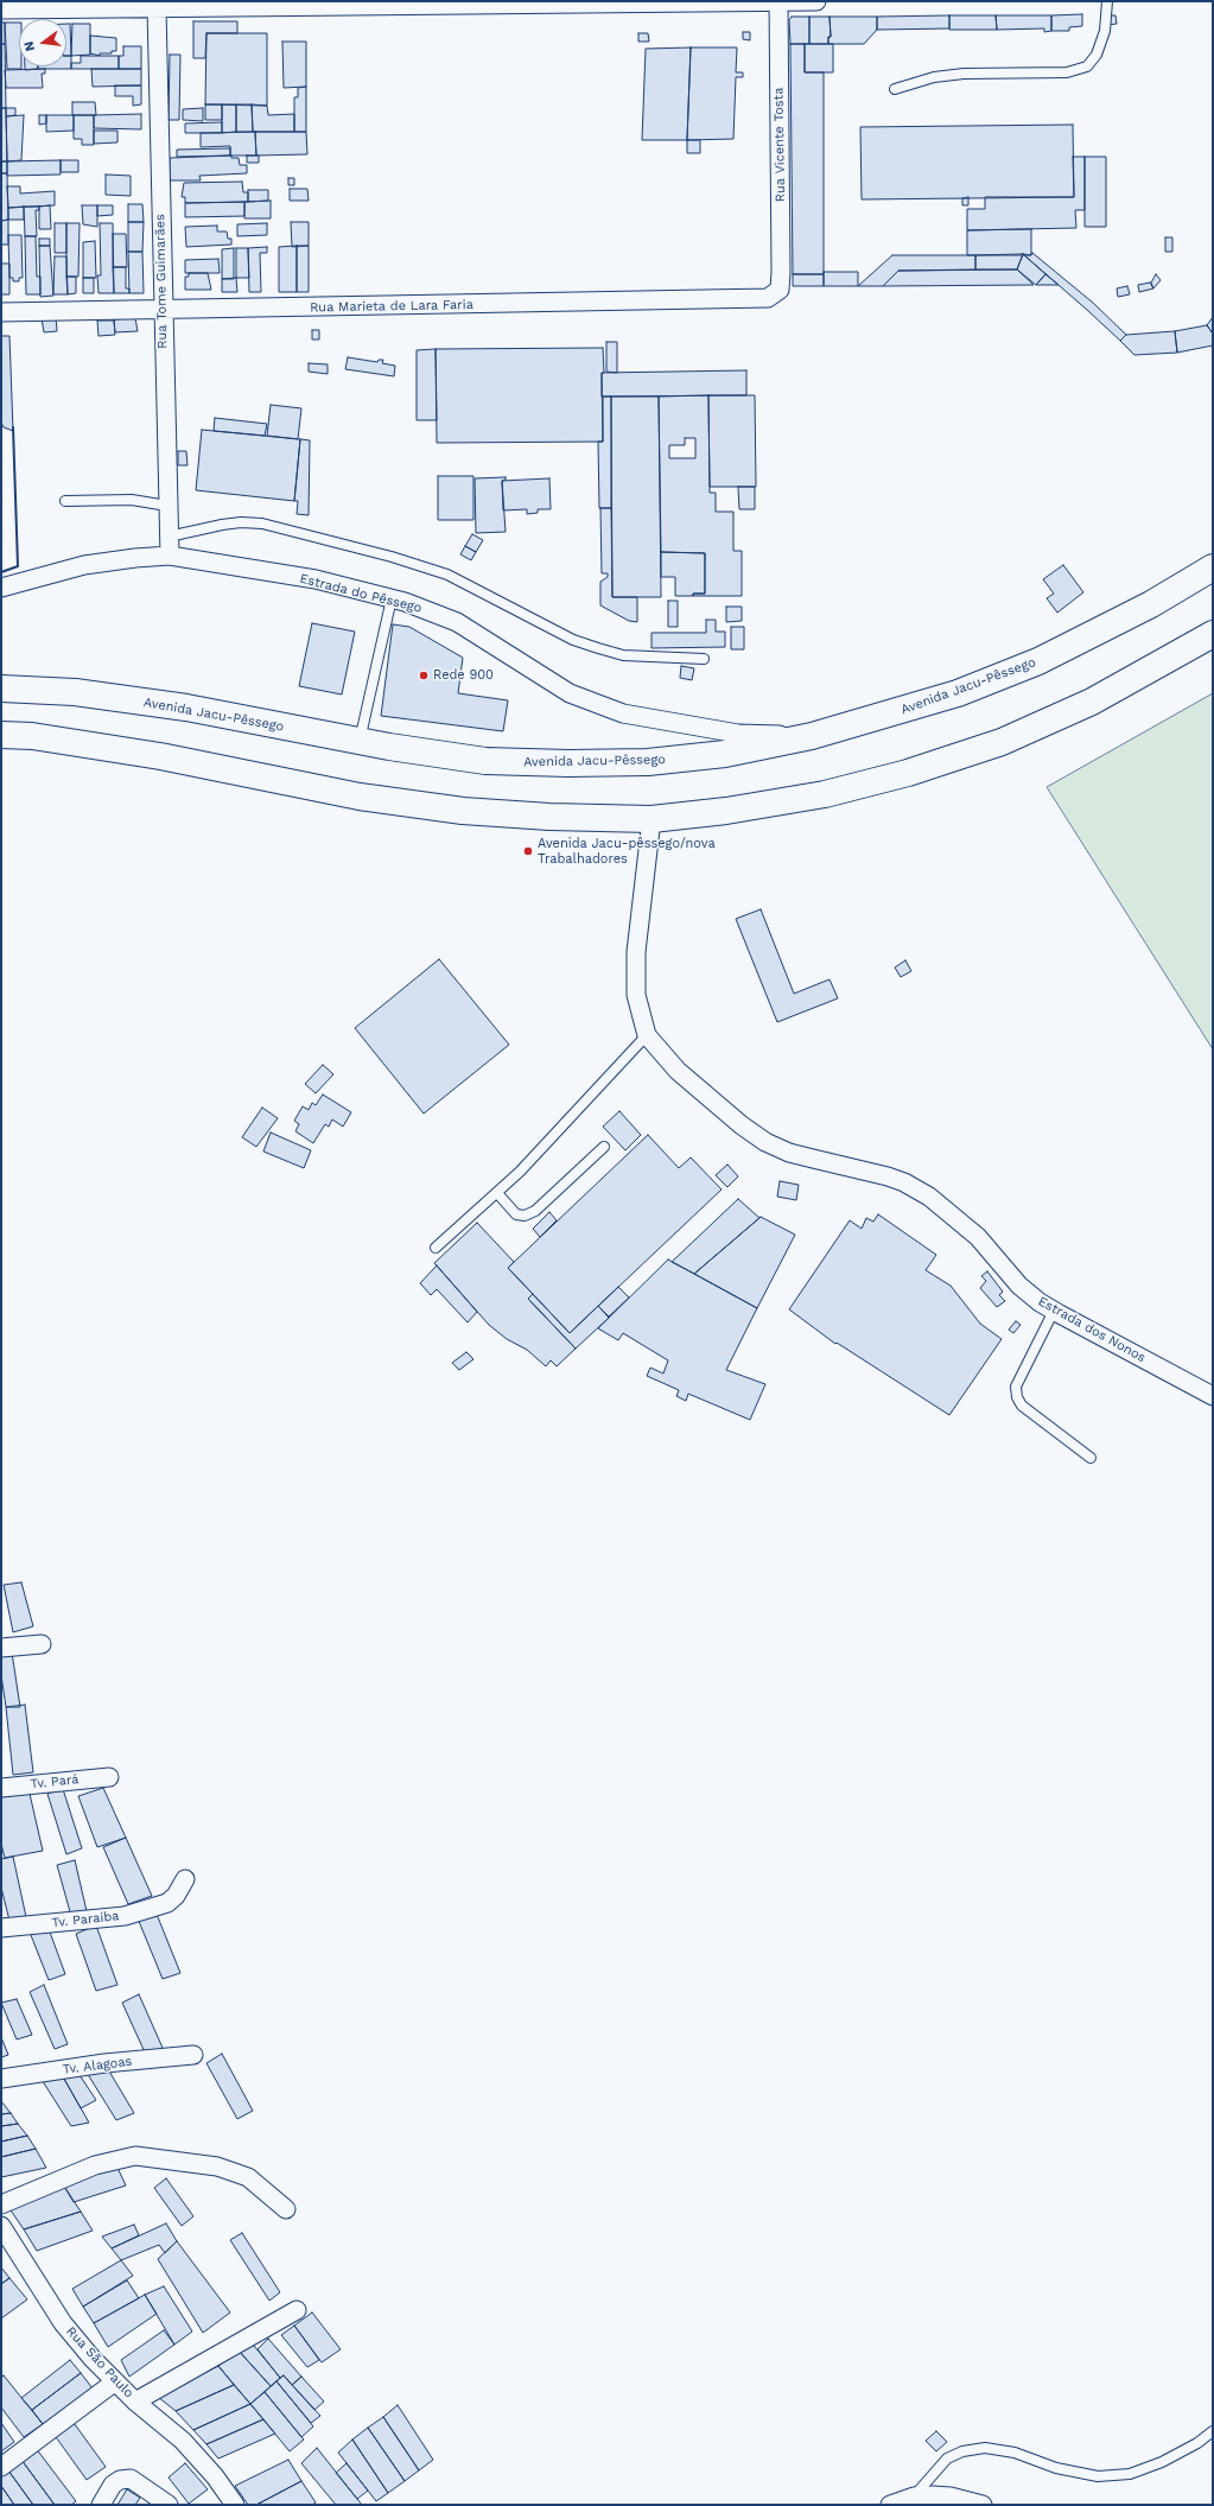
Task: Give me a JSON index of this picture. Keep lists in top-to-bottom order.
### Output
{
  "streets": {
    "highway": ["Avenida Jacu-Pêssego"],
    "street": [
      "Rua Vicente Tosta",
      "Rua Tome Guimarães",
      "Rua Marieta de Lara Faria",
      "Estrada do Pêssego",
      "Estrada dos Nonos",
      "Tv. Pará",
      "Tv. Paraíba",
      "Tv. Alagoas",
      "Rua São Paulo"
    ]
  },
  "crossings": [
    ["Rua Vicente Tosta", "Rua Marieta de Lara Faria"],
    ["Rua Tome Guimarães", "Rua Marieta de Lara Faria"],
    ["Rua Tome Guimarães", "Estrada do Pêssego"],
    ["Estrada do Pêssego", "Avenida Jacu-Pêssego"]
  ],
  "places": ["Rede 900", "Avenida Jacu-pêssego/nova Trabalhadores"],
  "north": "left"
}
